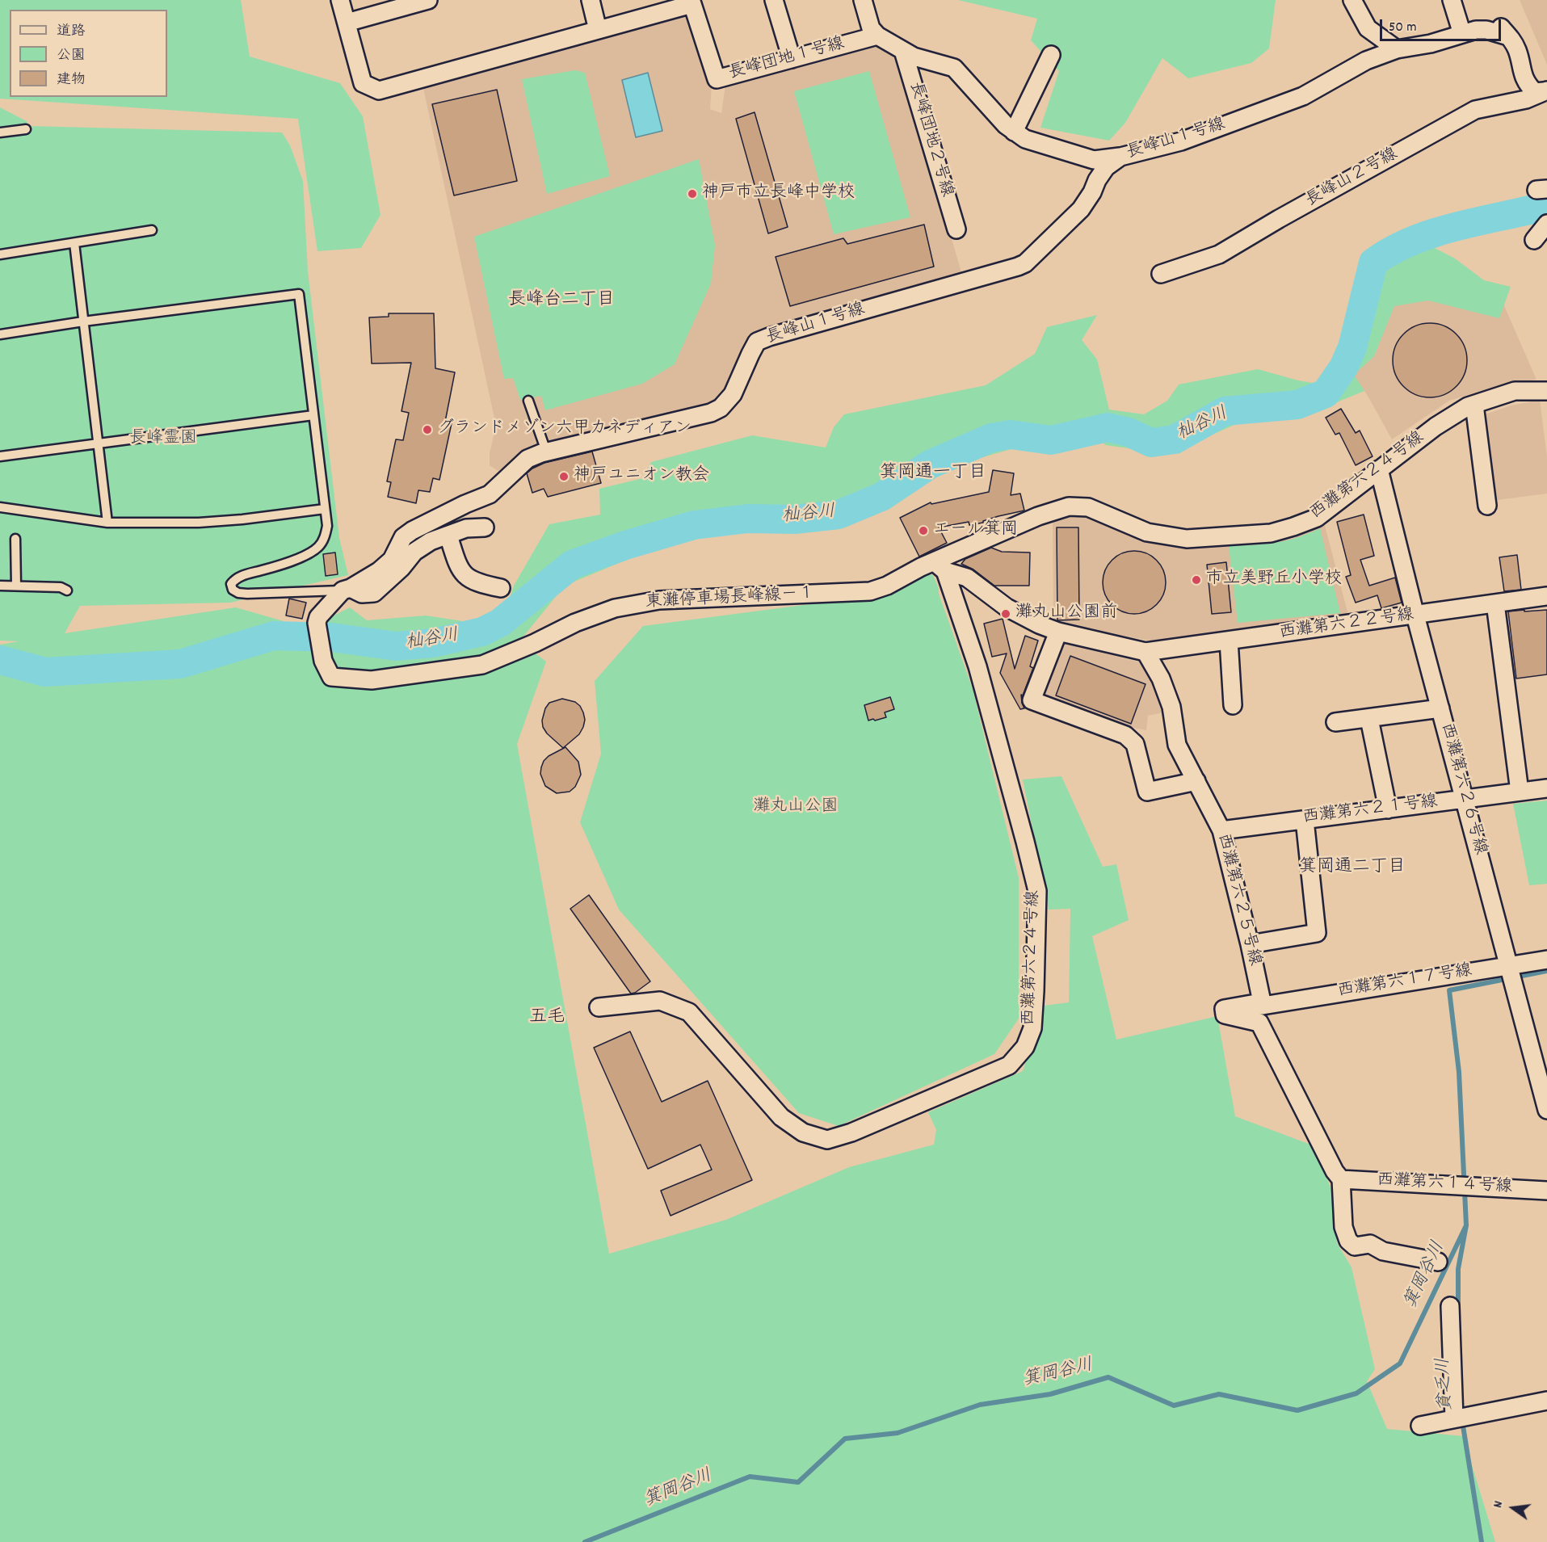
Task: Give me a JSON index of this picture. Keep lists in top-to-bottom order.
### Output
{
  "streets": {
    "street": [
      "長峰団地１号線",
      "長峰団地２号線",
      "長峰山１号線",
      "長峰山２号線",
      "西灘第六２４号線",
      "東灘停車場長峰線－１",
      "西灘第六２２号線",
      "西灘第六２６号線",
      "西灘第六２１号線",
      "西灘第六２５号線",
      "西灘第六１７号線",
      "西灘第六１４号線"
    ]
  },
  "crossings": [
    ["長峰山１号線", "長峰山２号線"],
    ["長峰山１号線", "東灘停車場長峰線－１"],
    ["西灘第六２４号線", "東灘停車場長峰線－１"],
    ["西灘第六２４号線", "西灘第六２６号線"],
    ["西灘第六２２号線", "西灘第六２６号線"],
    ["西灘第六２２号線", "西灘第六２５号線"],
    ["西灘第六２６号線", "西灘第六２１号線"],
    ["西灘第六２６号線", "西灘第六１７号線"],
    ["西灘第六２１号線", "西灘第六２５号線"],
    ["西灘第六２５号線", "西灘第六１７号線"],
    ["西灘第六１７号線", "西灘第六１４号線"]
  ],
  "districts": [
    "長峰台二丁目",
    "箕岡通一丁目",
    "箕岡通二丁目",
    "五毛"
  ],
  "water": ["杣谷川", "箕岡谷川", "貧乏川"],
  "parks": ["長峰霊園", "灘丸山公園"],
  "places": [
    "神戸市立長峰中学校",
    "グランドメゾン六甲カネディアン",
    "神戸ユニオン教会",
    "エール箕岡",
    "市立美野丘小学校",
    "灘丸山公園前"
  ],
  "legend": ["道路", "公園", "建物"],
  "scale_bar": "50 m",
  "north": "left"
}
